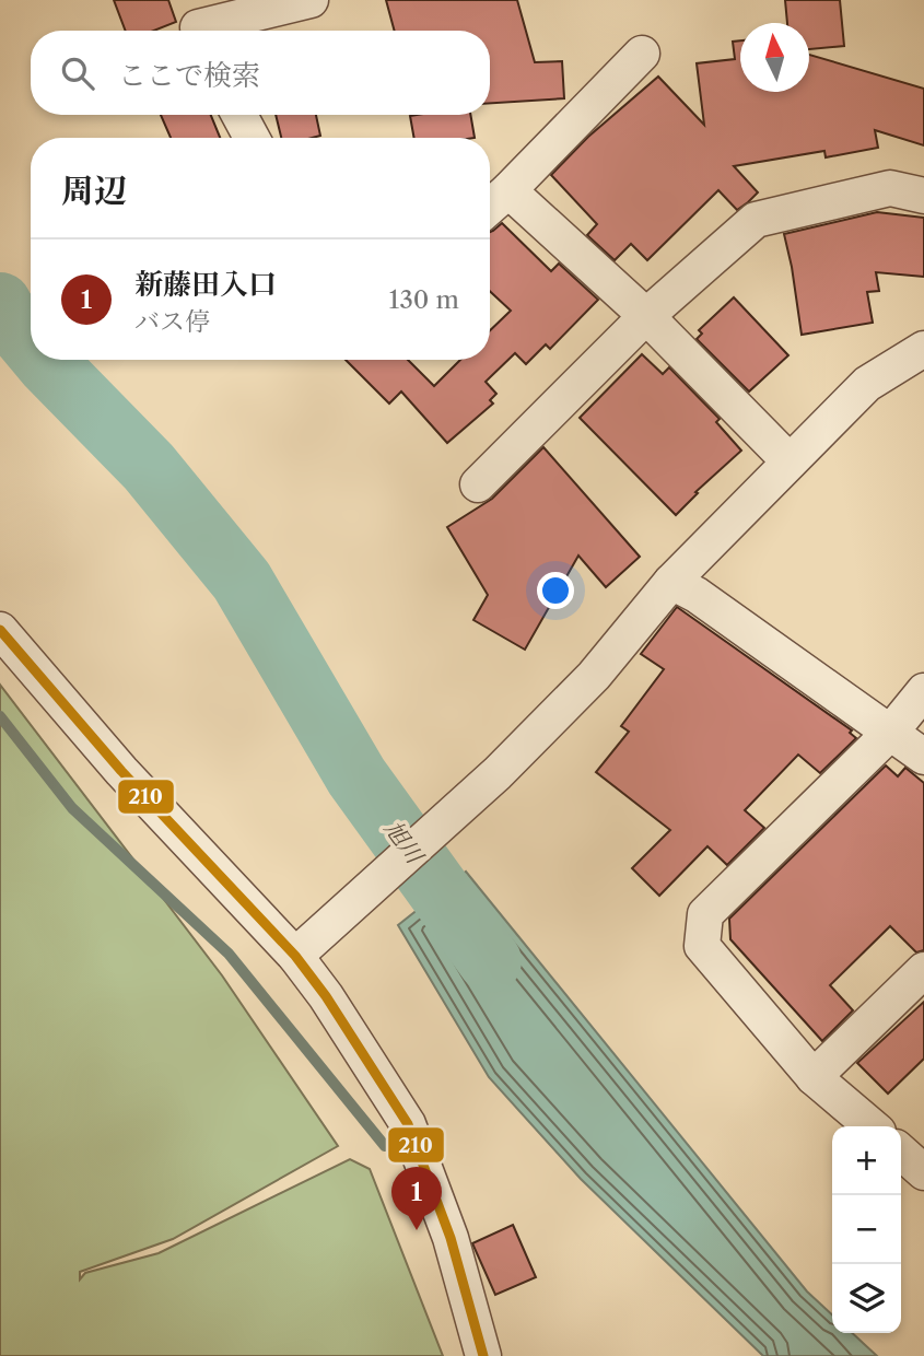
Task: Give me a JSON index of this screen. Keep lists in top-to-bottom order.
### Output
{
  "water": ["旭川"],
  "lines": ["transit line 210"],
  "north": "top",
  "page": {
    "search": "ここで検索",
    "heading": "周辺",
    "list": [
      {
        "mark": "1",
        "name": "新藤田入口",
        "note": "バス停",
        "value": "130 m"
      }
    ],
    "map_buttons": ["+", "−"],
    "pins": "1"
  }
}
